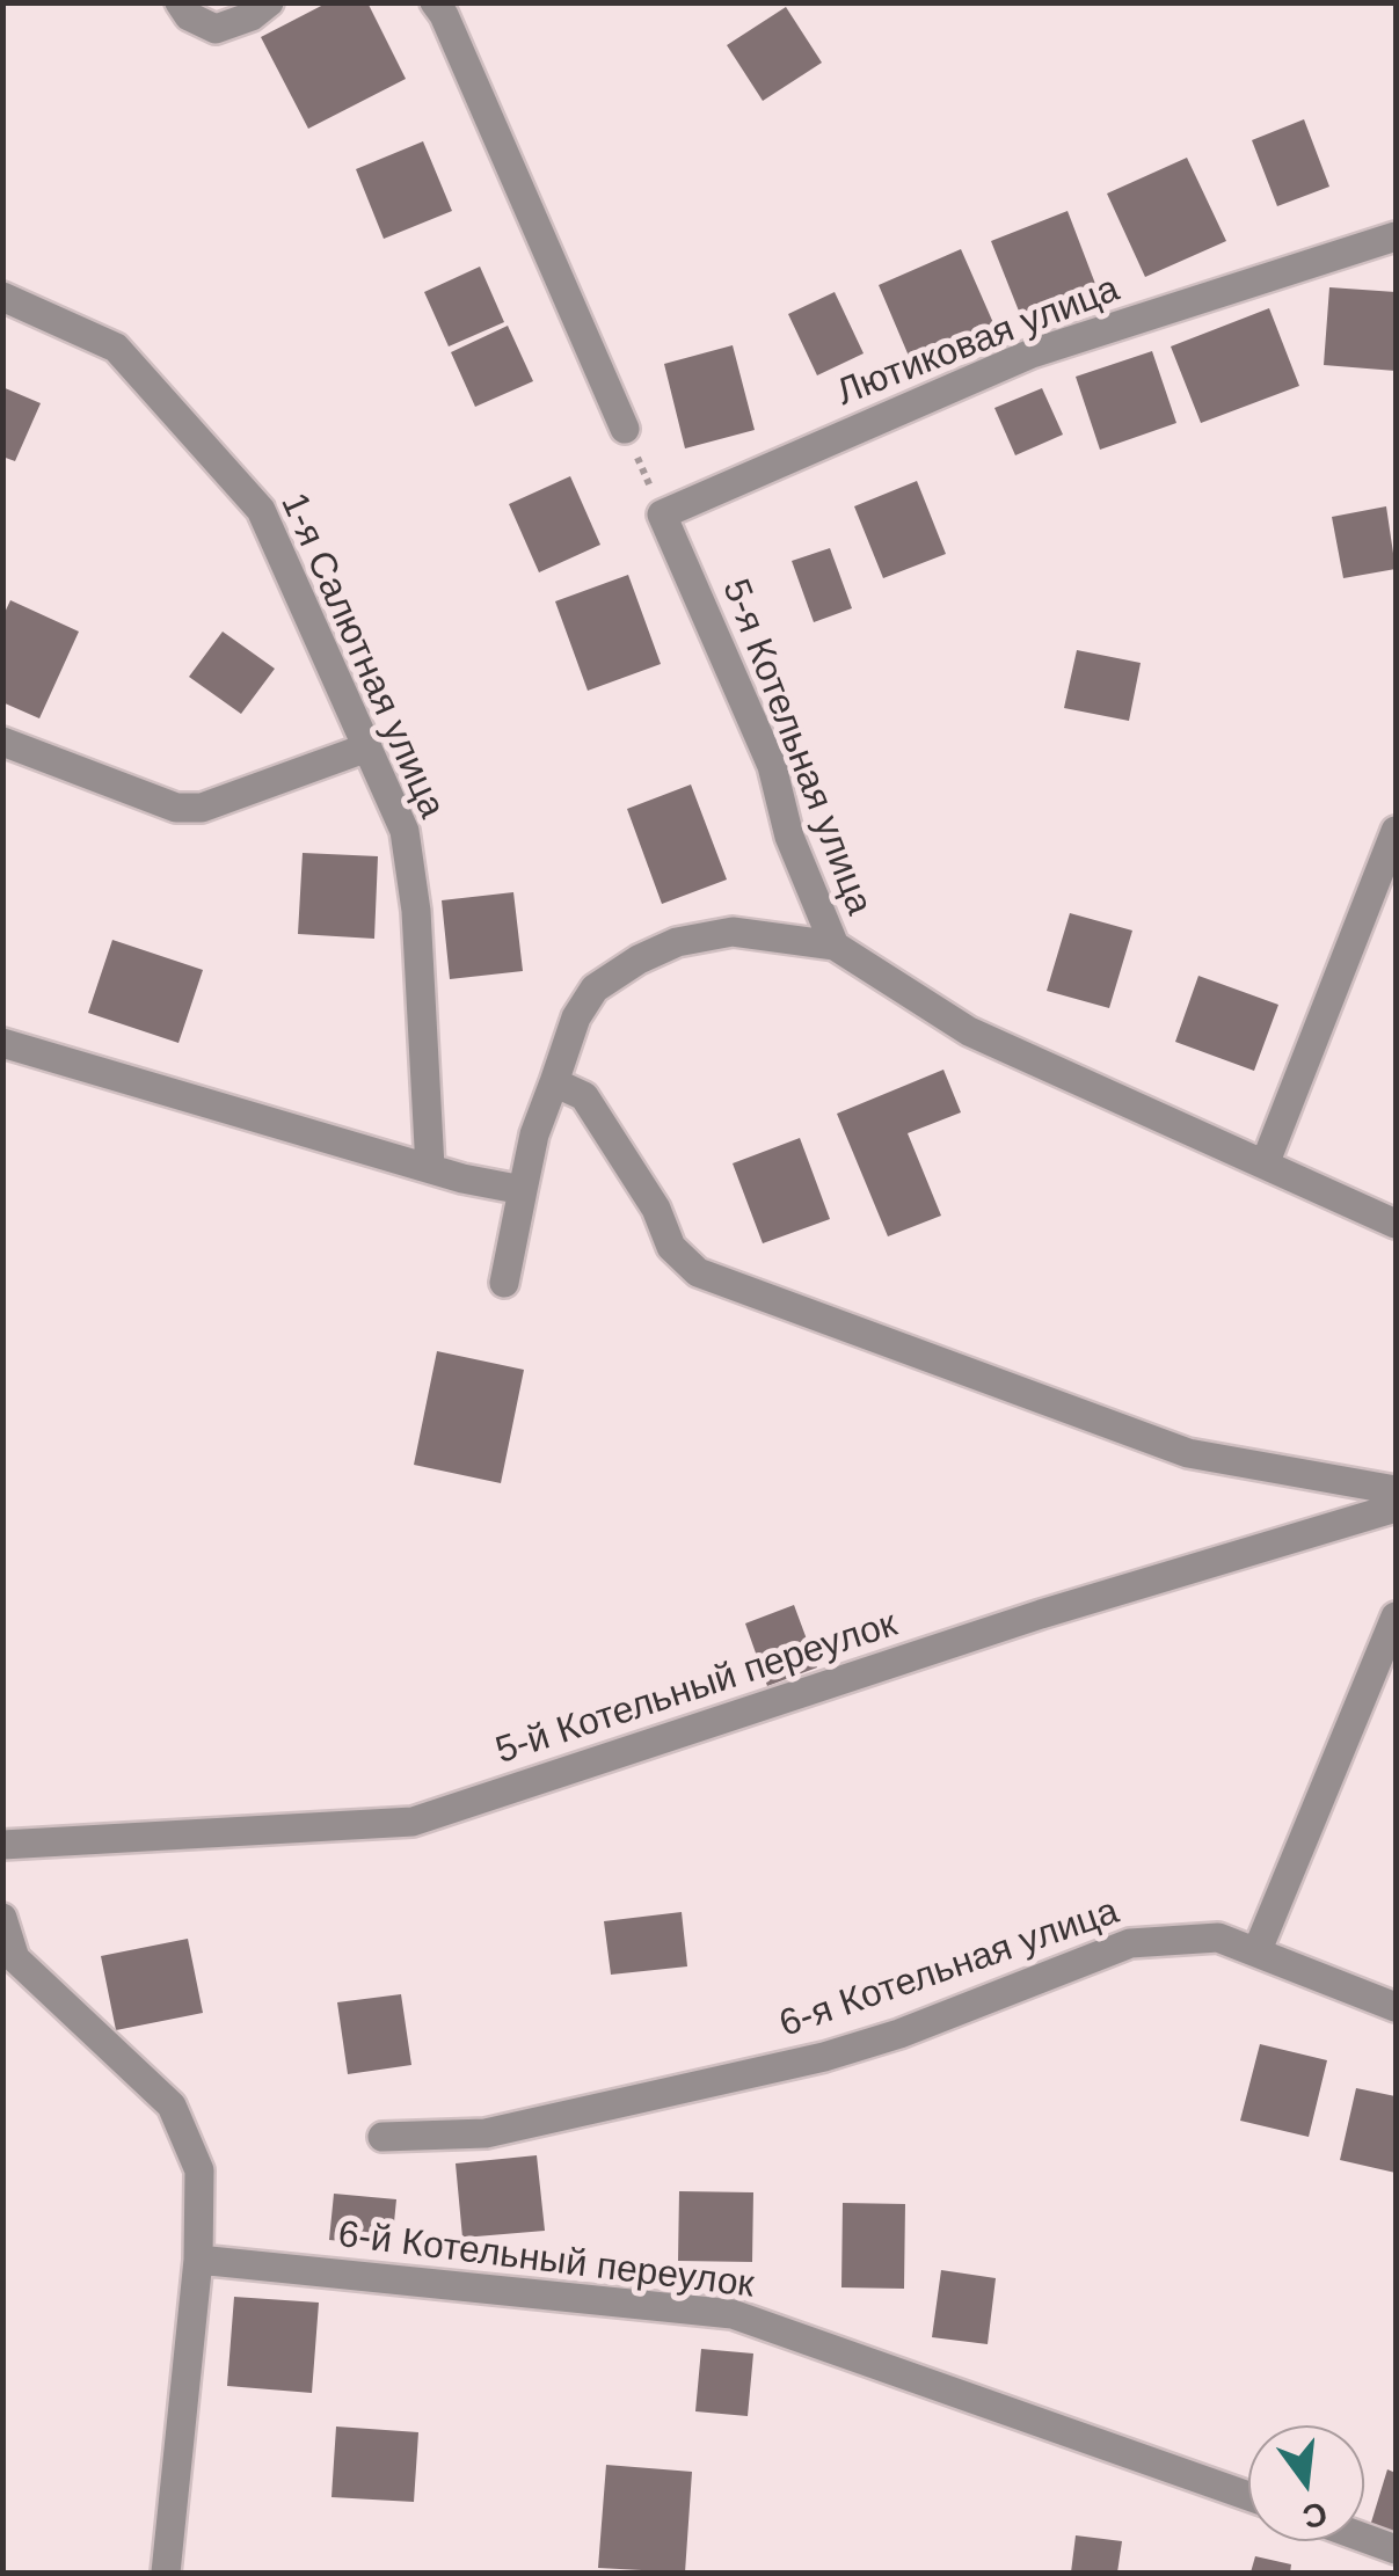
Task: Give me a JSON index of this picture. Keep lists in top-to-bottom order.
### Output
{
  "streets": {
    "street": [
      "Лютиковая улица",
      "1-я Салютная улица",
      "5-я Котельная улица",
      "5-й Котельный переулок",
      "6-я Котельная улица",
      "6-й Котельный переулок"
    ]
  },
  "crossings": [
    ["Лютиковая улица", "5-я Котельная улица"]
  ],
  "north": "bottom"
}
